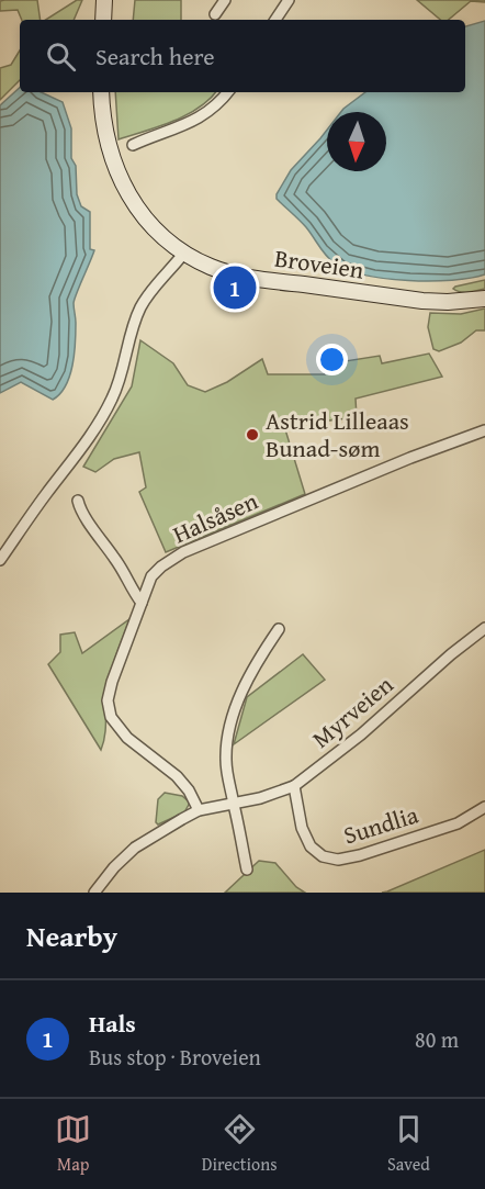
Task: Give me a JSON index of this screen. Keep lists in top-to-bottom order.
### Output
{
  "streets": {
    "street": [
      "Broveien",
      "Halsåsen",
      "Myrveien",
      "Sundlia"
    ]
  },
  "crossings": [
    ["Halsåsen", "Myrveien"],
    ["Myrveien", "Sundlia"]
  ],
  "places": ["Astrid Lilleaas Bunad-søm"],
  "north": "bottom",
  "page": {
    "search": "Search here",
    "pins": "1",
    "heading": "Nearby",
    "list": [
      {
        "mark": "1",
        "name": "Hals",
        "note": "Bus stop · Broveien",
        "value": "80 m"
      }
    ],
    "nav": ["Map", "Directions", "Saved"]
  }
}
